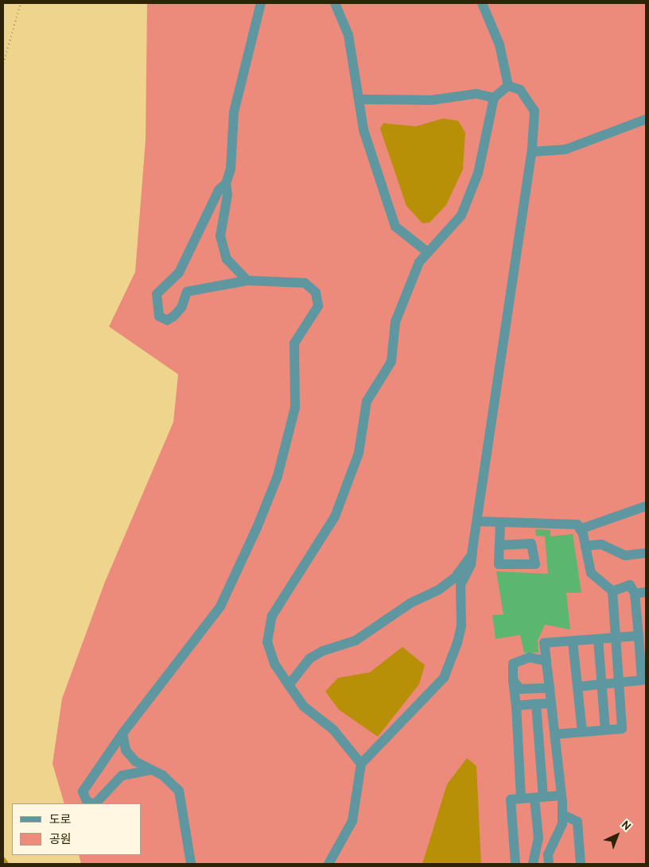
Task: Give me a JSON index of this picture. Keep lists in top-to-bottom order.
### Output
{
  "legend": ["도로", "공원"],
  "north": "top right"
}
